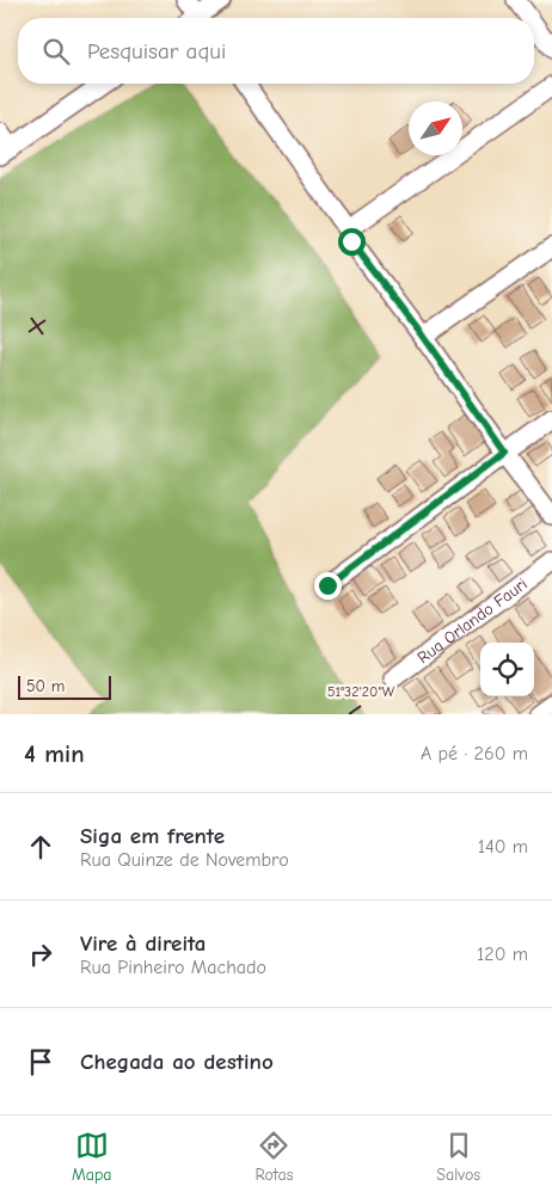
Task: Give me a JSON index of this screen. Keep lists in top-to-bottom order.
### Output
{
  "streets": {
    "street": ["Rua Orlando Fauri"]
  },
  "scale_bar": "50 m",
  "north": "top right",
  "page": {
    "search": "Pesquisar aqui",
    "scale": "50 m",
    "heading": ["4 min", "A pé · 260 m"],
    "list": [
      ["Siga em frente", "Rua Quinze de Novembro", "140 m"],
      ["Vire à direita", "Rua Pinheiro Machado", "120 m"],
      "Chegada ao destino"
    ],
    "nav": ["Mapa", "Rotas", "Salvos"]
  },
  "coordinates": ["51°32'20\"W"]
}
